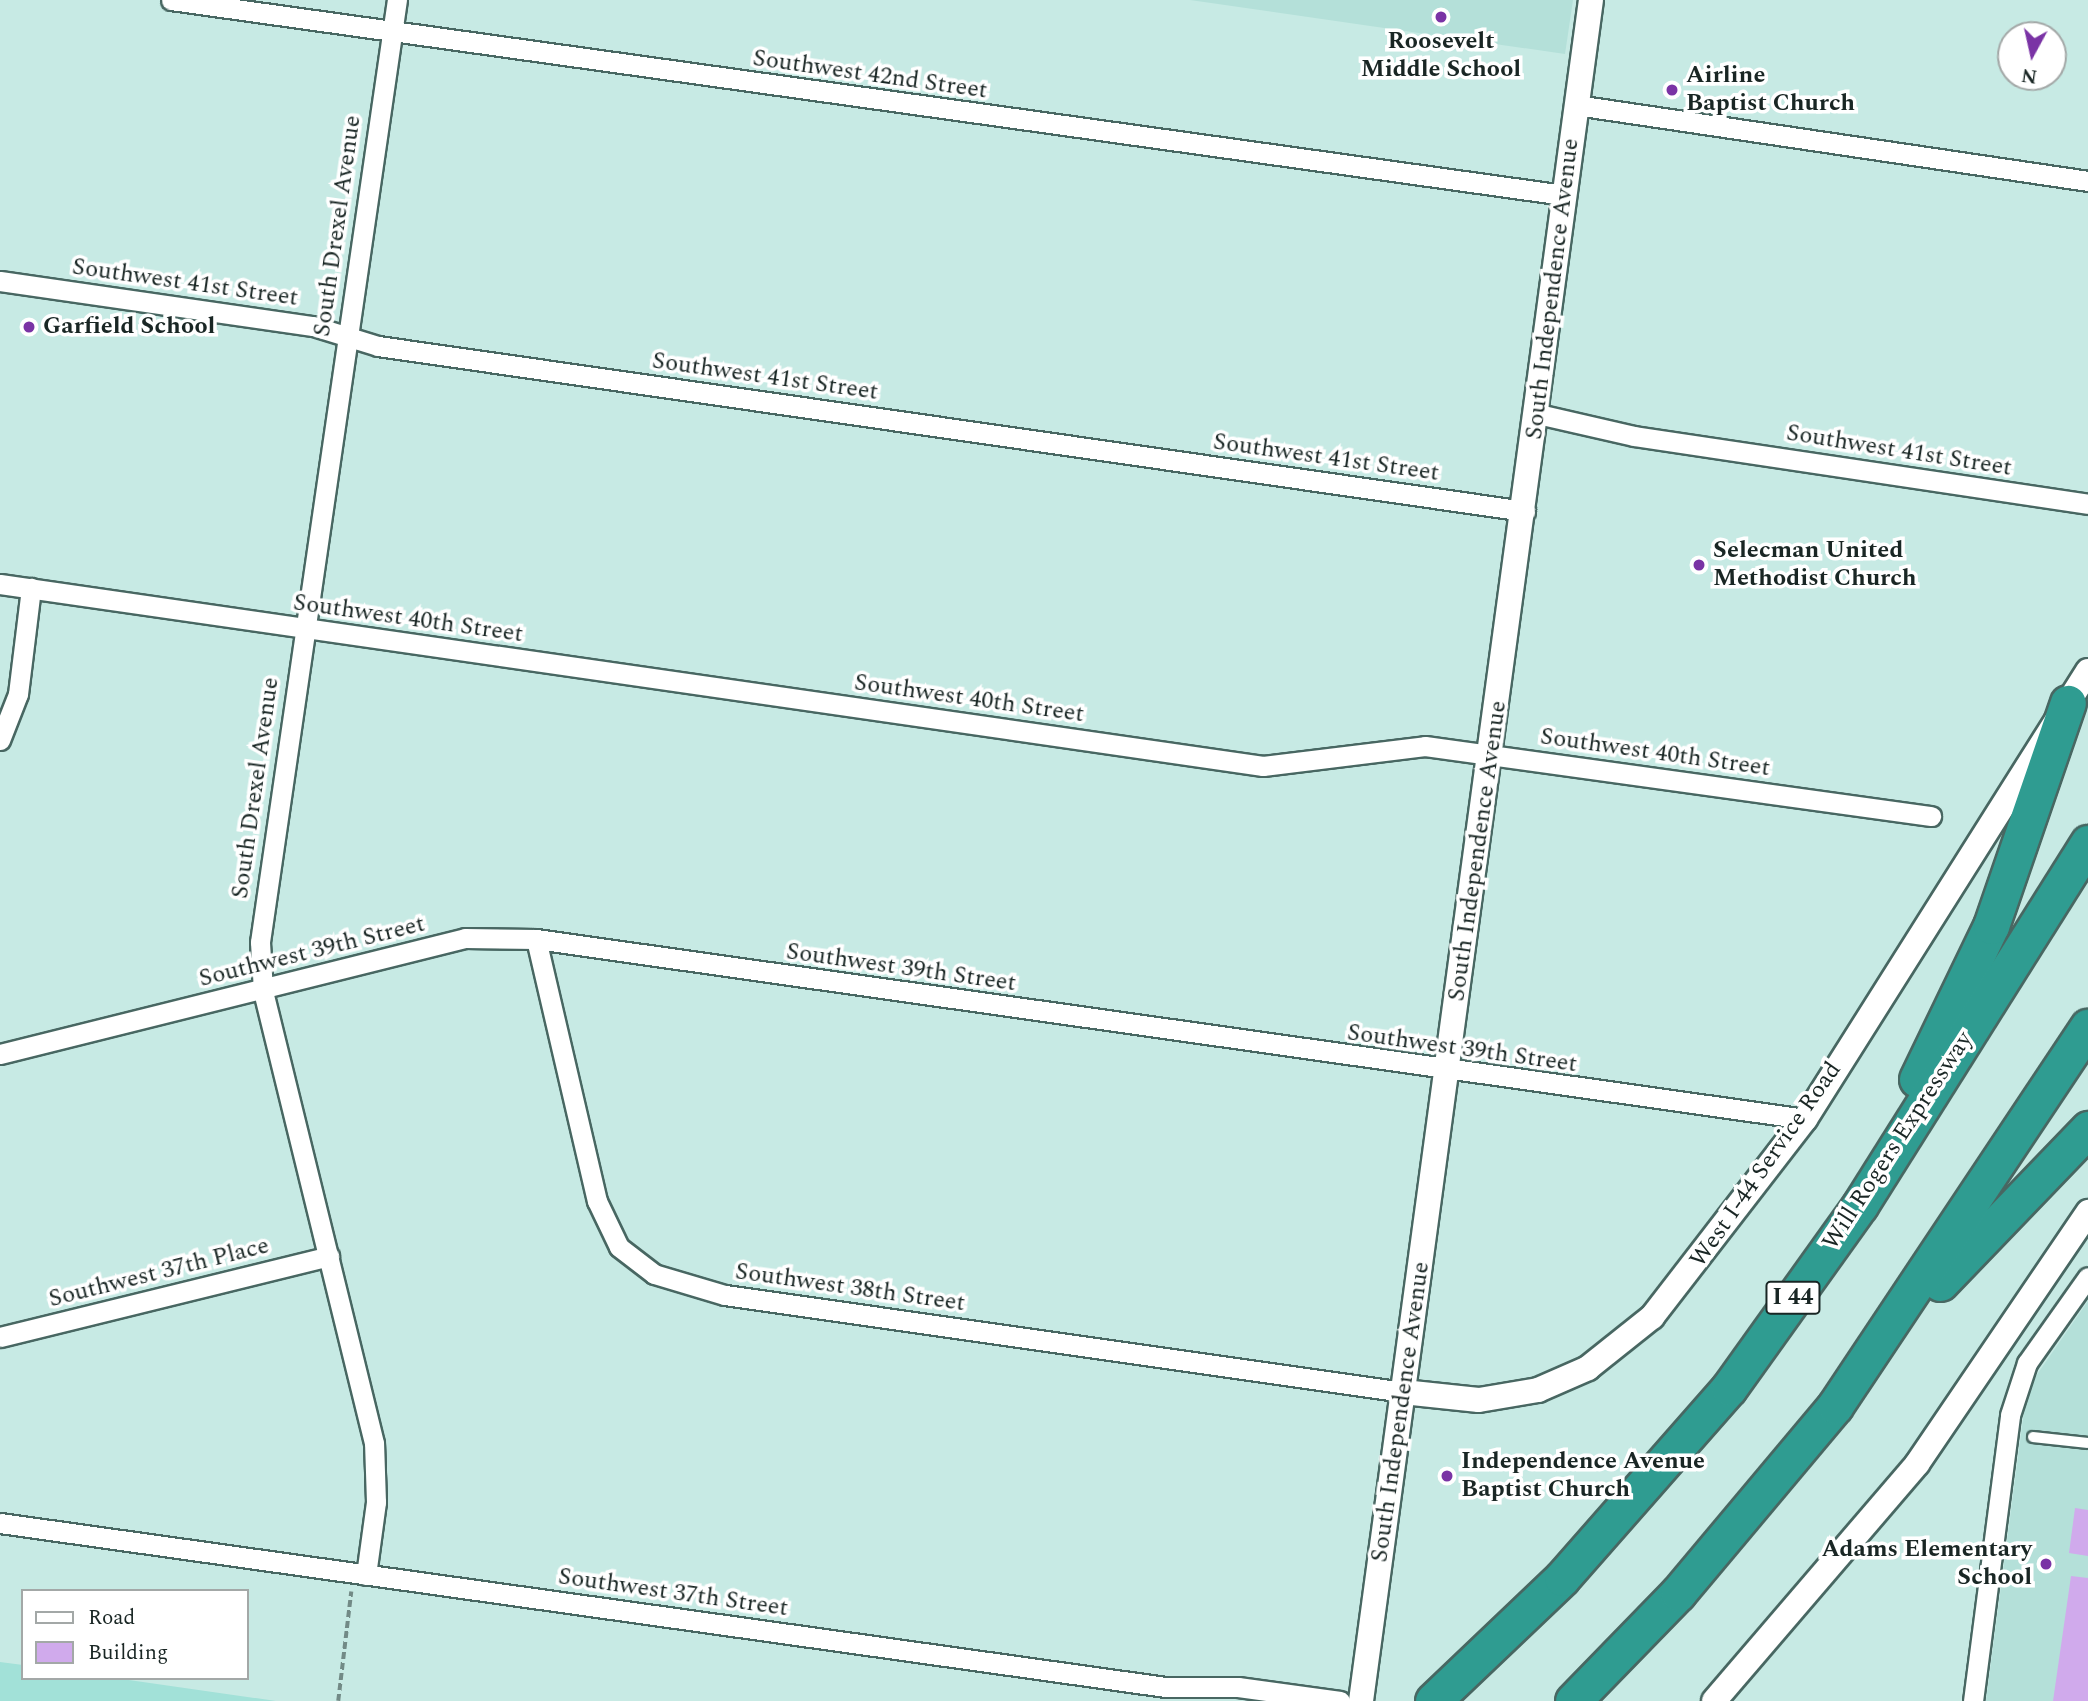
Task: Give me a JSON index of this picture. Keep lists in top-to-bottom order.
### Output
{
  "streets": {
    "highway": ["Will Rogers Expressway", "I 44"],
    "street": [
      "Southwest 42nd Street",
      "South Drexel Avenue",
      "Southwest 41st Street",
      "South Independence Avenue",
      "Southwest 40th Street",
      "Southwest 39th Street",
      "West I-44 Service Road",
      "Southwest 37th Place",
      "Southwest 38th Street",
      "Southwest 37th Street"
    ]
  },
  "crossings": [
    ["Southwest 42nd Street", "South Drexel Avenue"],
    ["Southwest 42nd Street", "South Independence Avenue"],
    ["South Drexel Avenue", "Southwest 41st Street"],
    ["South Drexel Avenue", "Southwest 40th Street"],
    ["South Drexel Avenue", "Southwest 39th Street"],
    ["South Drexel Avenue", "Southwest 37th Place"],
    ["South Drexel Avenue", "Southwest 37th Street"],
    ["Southwest 41st Street", "South Independence Avenue"],
    ["South Independence Avenue", "Southwest 40th Street"],
    ["South Independence Avenue", "Southwest 39th Street"],
    ["South Independence Avenue", "West I-44 Service Road"],
    ["South Independence Avenue", "Southwest 38th Street"],
    ["Southwest 39th Street", "West I-44 Service Road"],
    ["Southwest 39th Street", "Southwest 38th Street"],
    ["West I-44 Service Road", "Southwest 38th Street"]
  ],
  "places": [
    "Roosevelt Middle School",
    "Airline Baptist Church",
    "Garfield School",
    "Selecman United Methodist Church",
    "Independence Avenue Baptist Church",
    "Adams Elementary School"
  ],
  "legend": ["Road", "Building"],
  "north": "bottom"
}
